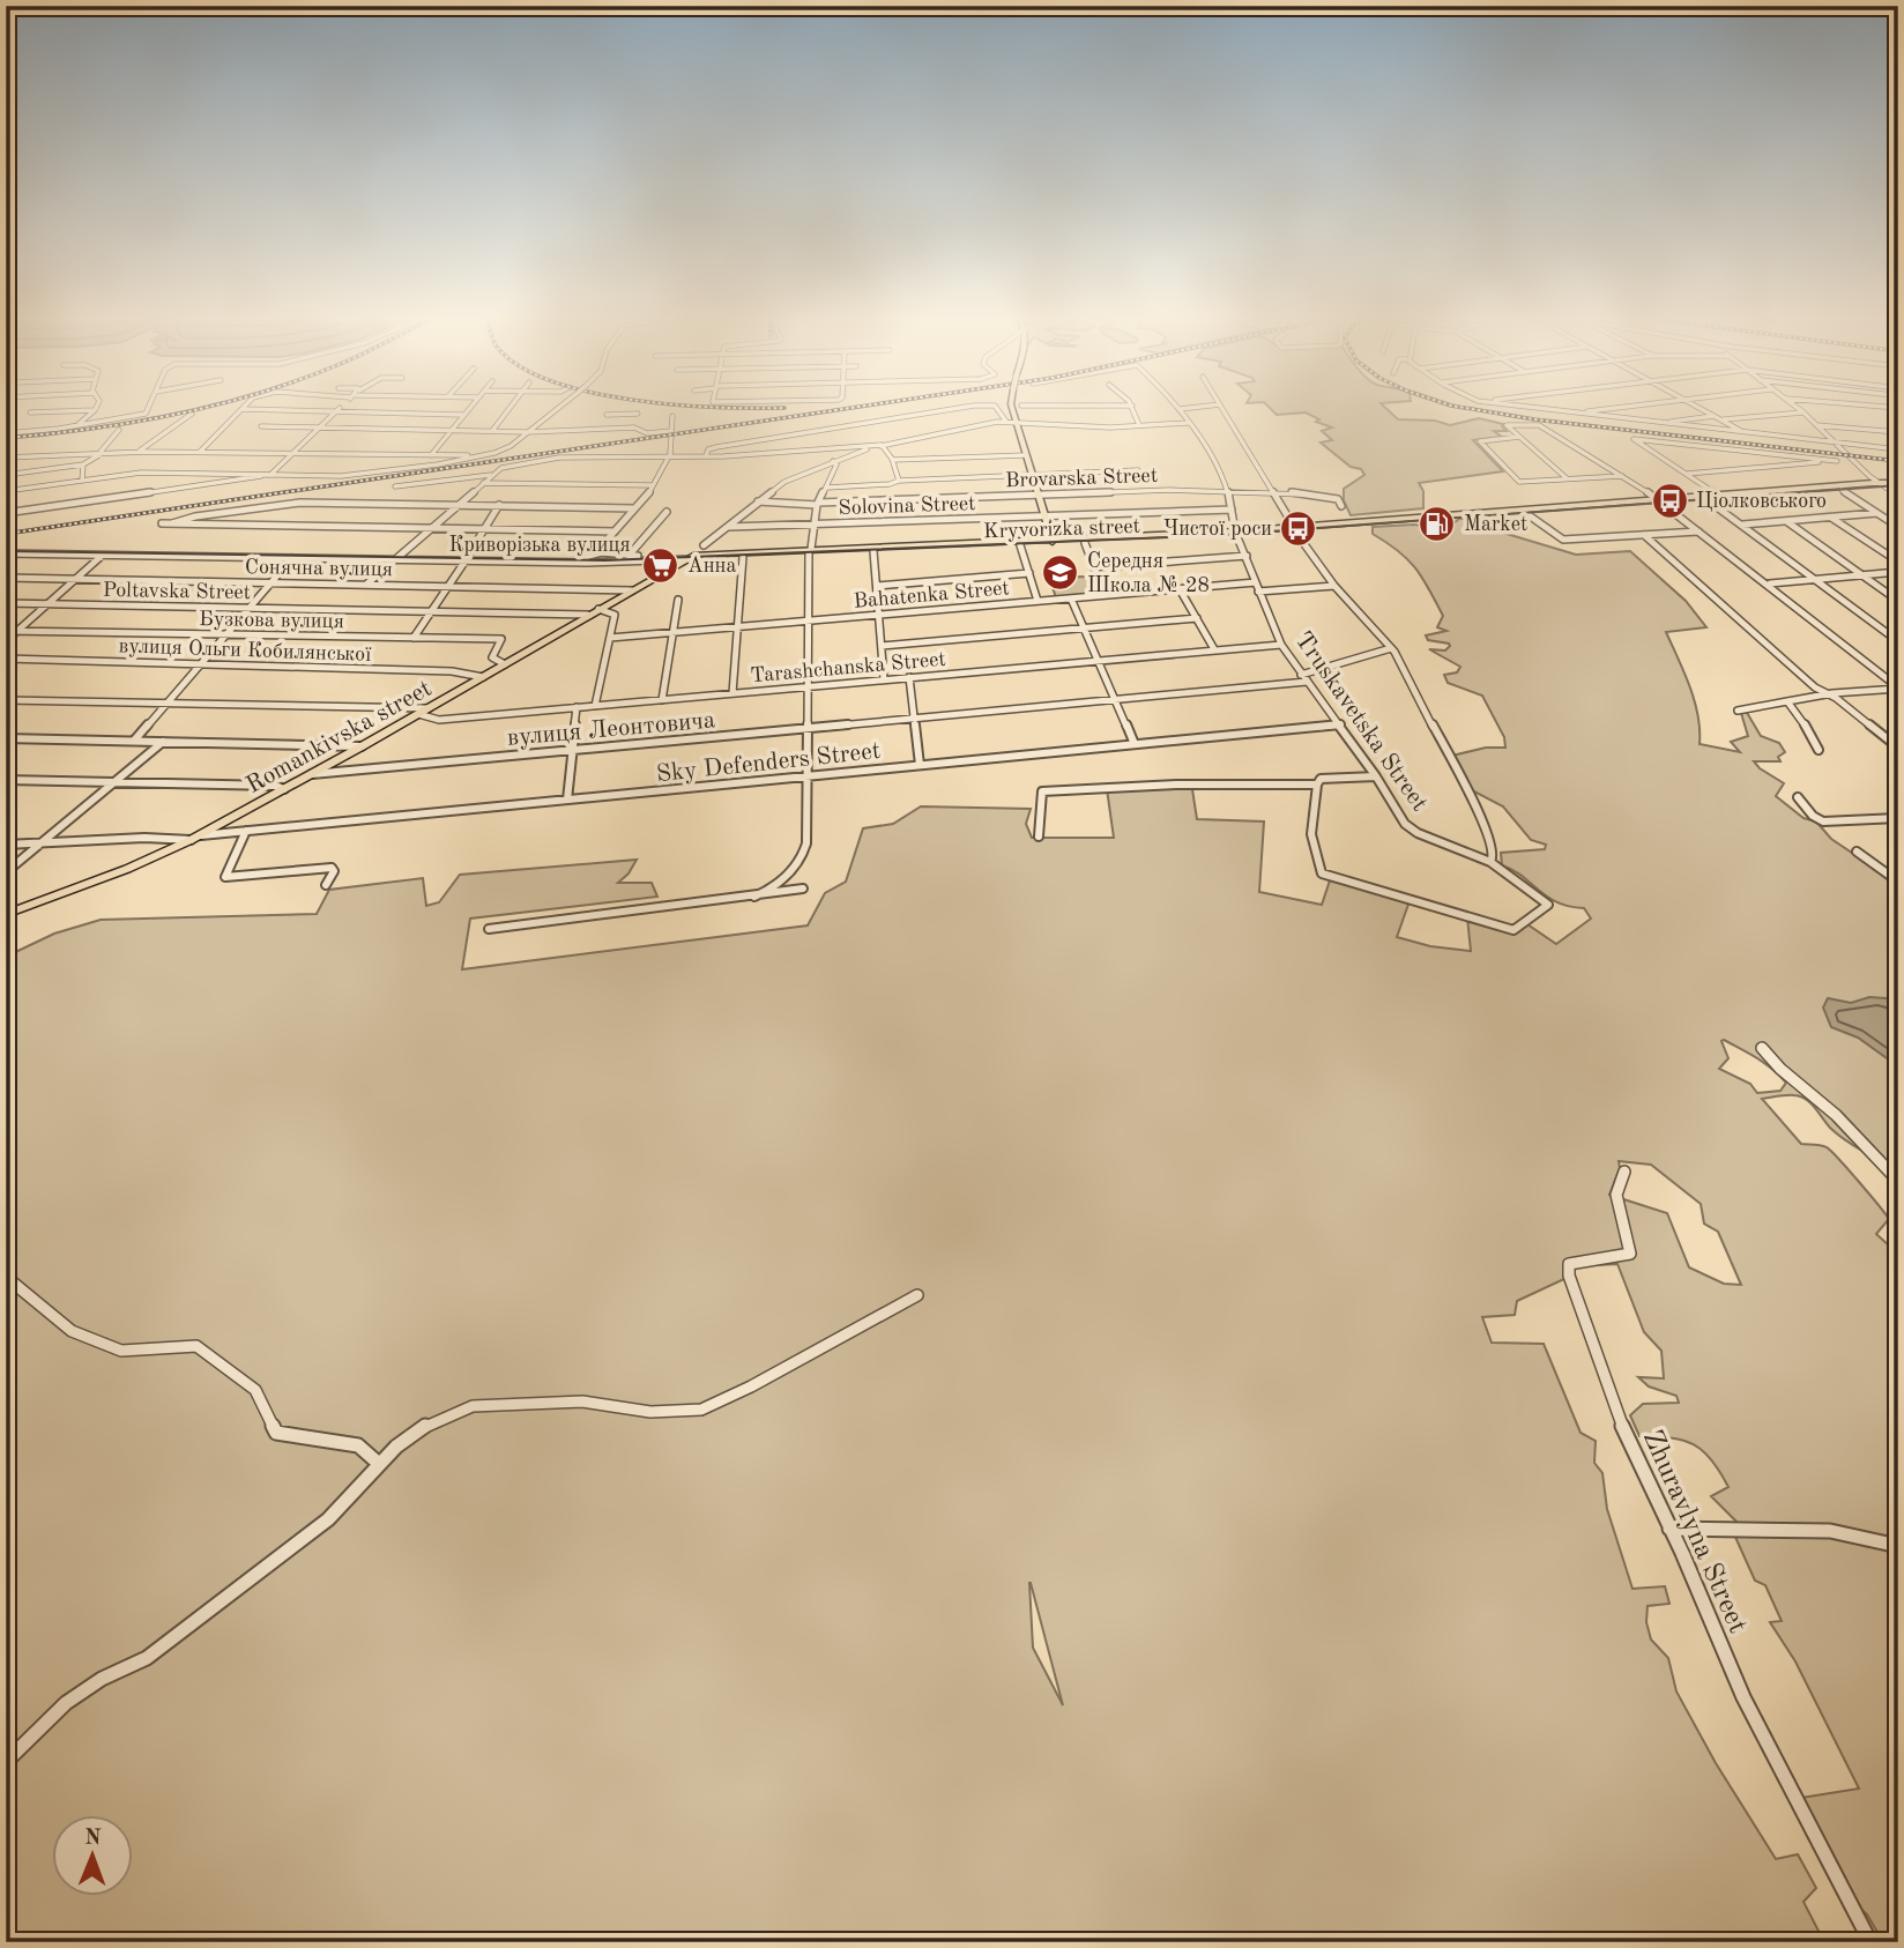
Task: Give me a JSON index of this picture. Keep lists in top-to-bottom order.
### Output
{
  "streets": {
    "main road": ["Kryvorizka street", "Romankivska street"],
    "street": [
      "Brovarska Street",
      "Solovina Street",
      "Криворізька вулиця",
      "Сонячна вулиця",
      "Poltavska Street",
      "Bahatenka Street",
      "Бузкова вулиця",
      "вулиця Ольги Кобилянської",
      "Tarashchanska Street",
      "Truskavetska Street",
      "вулиця Леонтовича",
      "Sky Defenders Street",
      "Zhuravlyna Street"
    ]
  },
  "crossings": [
    ["Brovarska Street", "Truskavetska Street"],
    ["Solovina Street", "Truskavetska Street"],
    ["Kryvorizka street", "Криворізька вулиця"],
    ["Kryvorizka street", "Truskavetska Street"],
    ["Kryvorizka street", "Romankivska street"],
    ["Криворізька вулиця", "Romankivska street"],
    ["Сонячна вулиця", "Romankivska street"],
    ["Poltavska Street", "Romankivska street"],
    ["Bahatenka Street", "Truskavetska Street"],
    ["Бузкова вулиця", "Romankivska street"],
    ["вулиця Ольги Кобилянської", "Romankivska street"],
    ["Tarashchanska Street", "Truskavetska Street"],
    ["Tarashchanska Street", "Romankivska street"],
    ["Truskavetska Street", "вулиця Леонтовича"],
    ["Truskavetska Street", "Sky Defenders Street"],
    ["вулиця Леонтовича", "Romankivska street"],
    ["Romankivska street", "Sky Defenders Street"]
  ],
  "places": {
    "bus stop": ["Ціолковського", "Чистої роси"],
    "fuel station": ["Market"],
    "supermarket": ["Анна"],
    "school or university": ["Середня Школа № 28"]
  },
  "north": "top"
}
